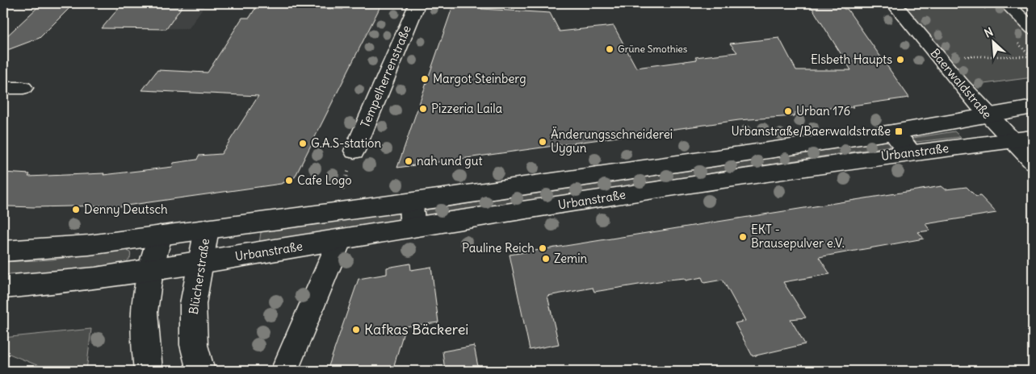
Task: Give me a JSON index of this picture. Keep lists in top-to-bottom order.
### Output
{
  "streets": {
    "main road": [
      "Tempelherrenstraße",
      "Baerwaldstraße",
      "Urbanstraße",
      "Blücherstraße"
    ]
  },
  "crossings": [
    ["Baerwaldstraße", "Urbanstraße"],
    ["Urbanstraße", "Blücherstraße"]
  ],
  "places": {
    "other": [
      "Grüne Smothies",
      "Elsbeth Haupts",
      "Margot Steinberg",
      "Pizzeria Laila",
      "Urban 176",
      "Änderungsschneiderei Uygun",
      "G.A.S-station",
      "nah und gut",
      "Cafe Logo",
      "Denny Deutsch",
      "EKT - Brausepulver e.V.",
      "Pauline Reich",
      "Zemin",
      "Kafkas Bäckerei"
    ],
    "transit": ["Urbanstraße/Baerwaldstraße"]
  },
  "north": "top left"
}
